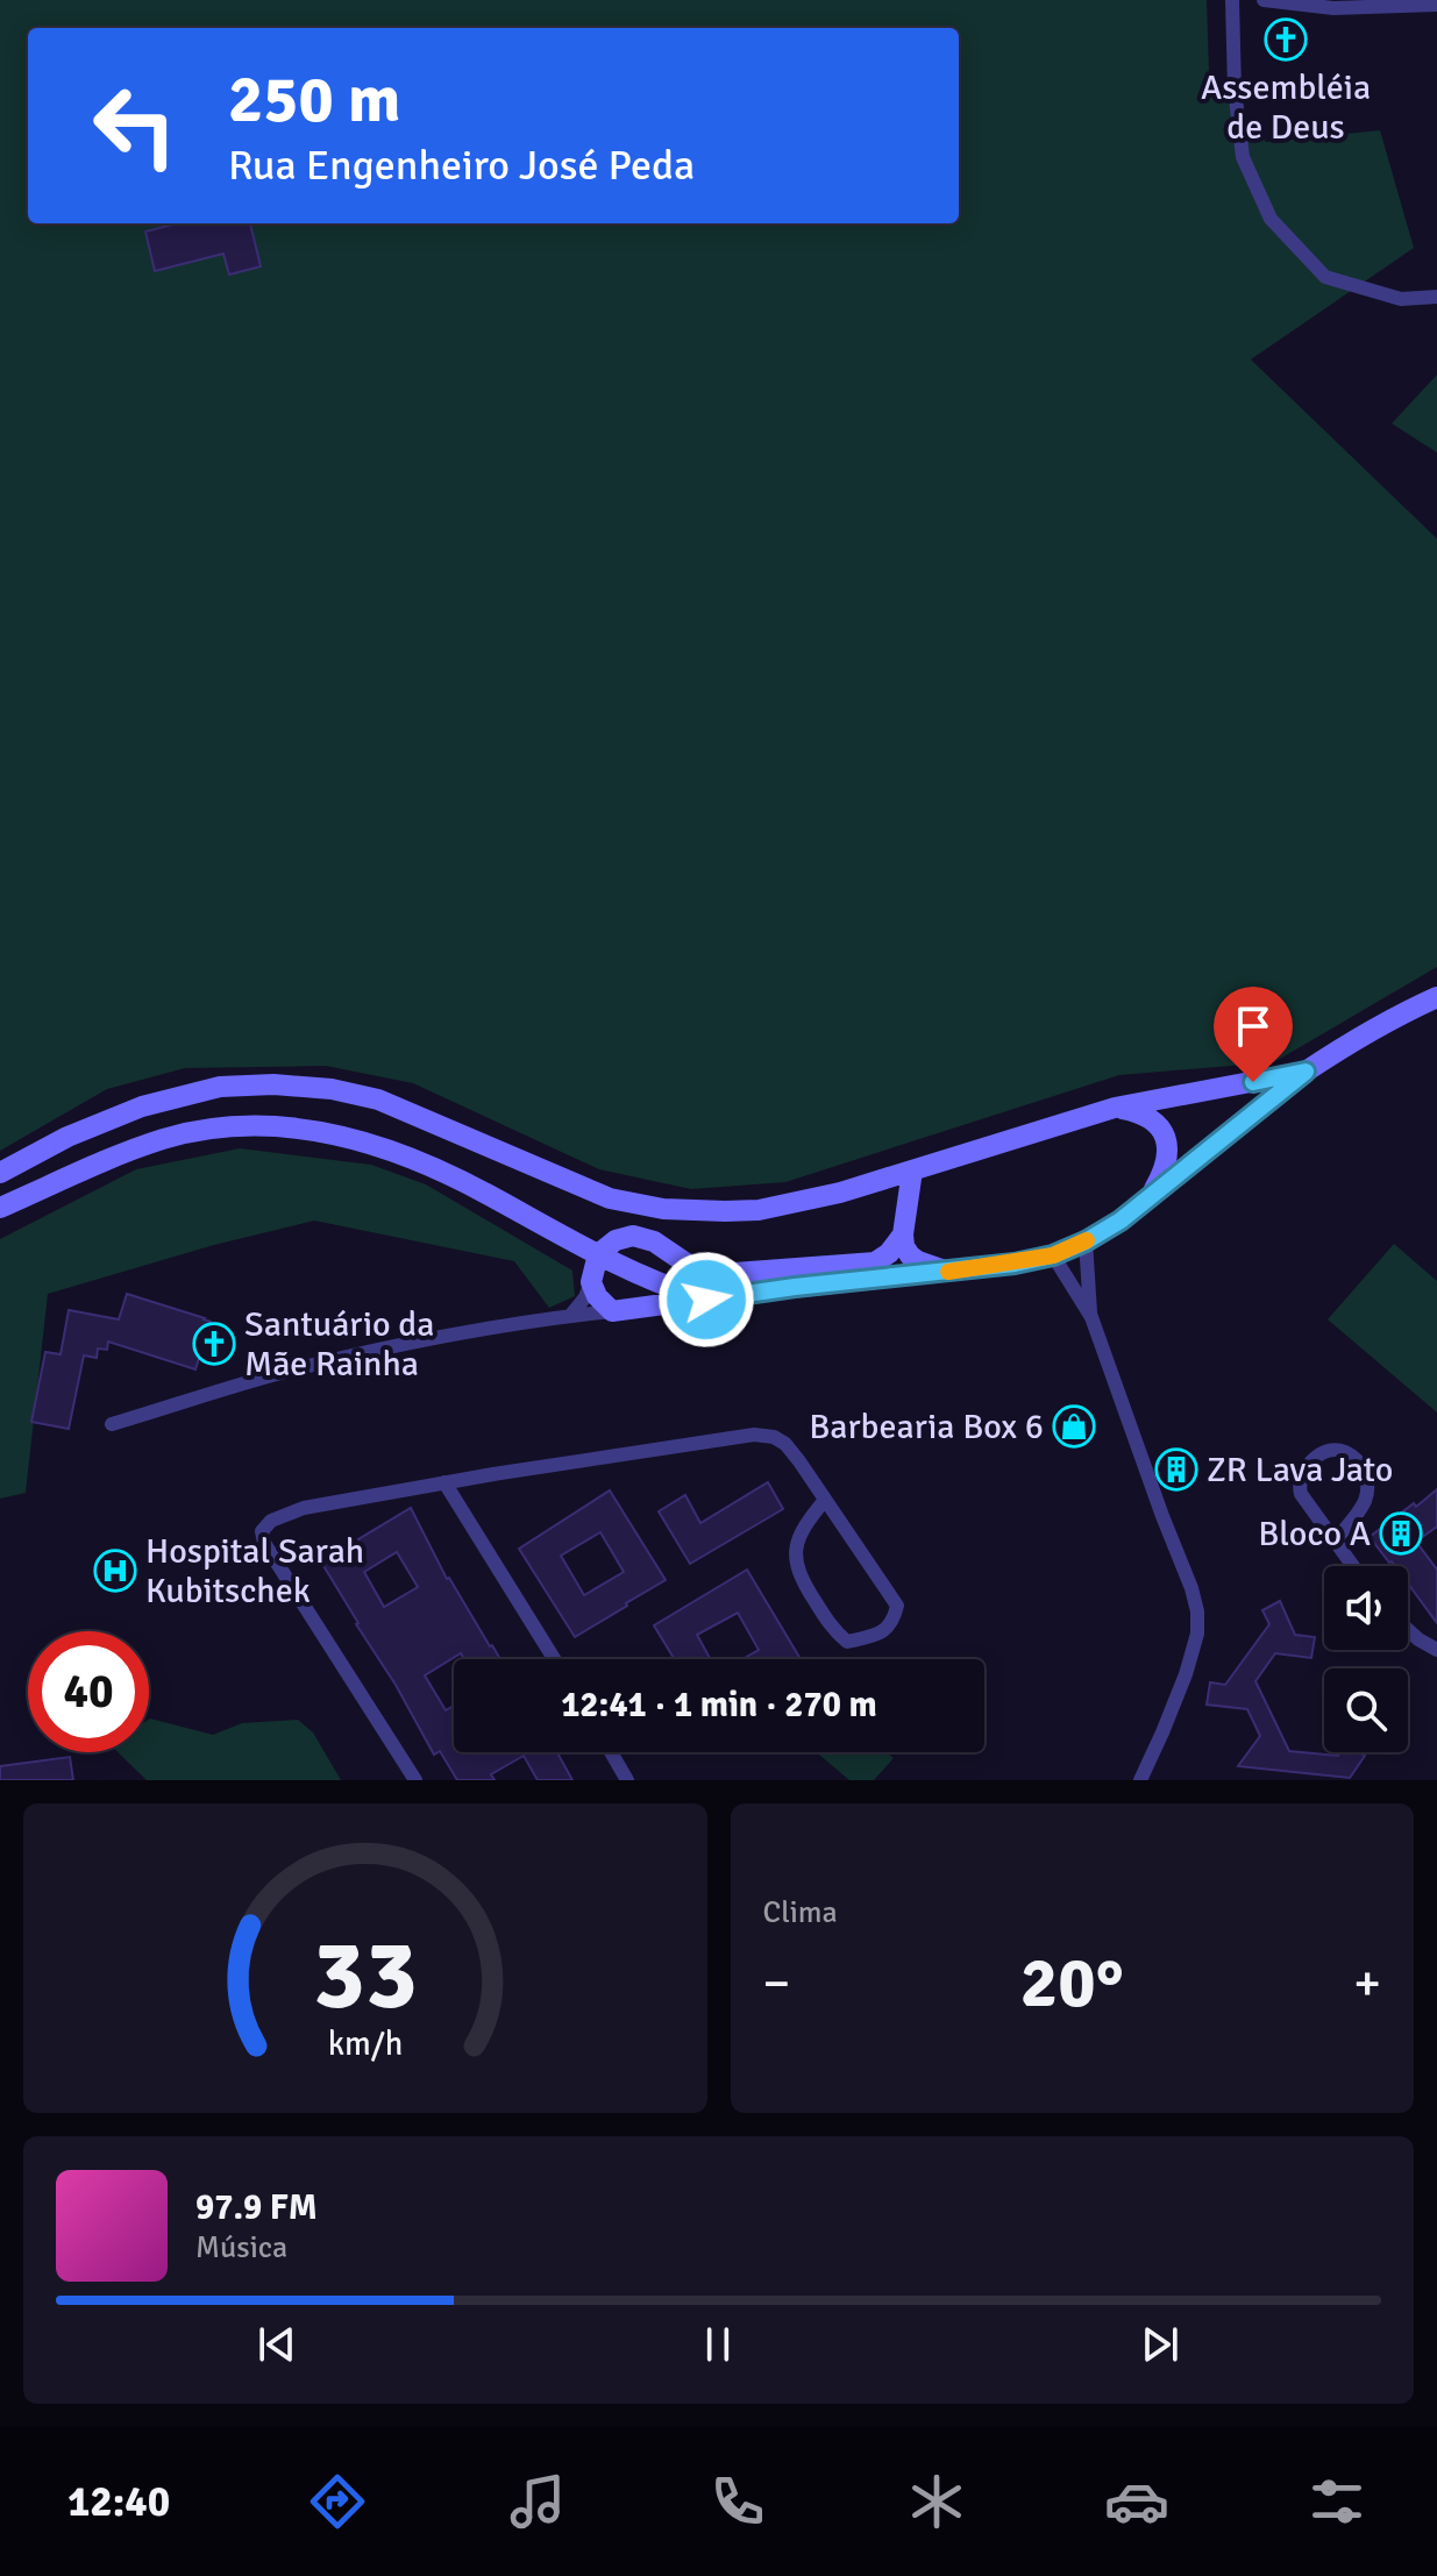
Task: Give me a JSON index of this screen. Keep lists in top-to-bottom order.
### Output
{
  "places": {
    "church": ["Assembléia de Deus", "Santuário da Mãe Rainha"],
    "shop": ["Barbearia Box 6"],
    "building": ["ZR Lava Jato", "Bloco A"],
    "hospital": ["Hospital Sarah Kubitschek"]
  },
  "page": {
    "turn": ["250 m", "Rua Engenheiro José Peda"],
    "limit": "40",
    "trip": "12:41 · 1 min · 270 m",
    "tile": "Clima",
    "heat": ["−", "20°", "+"],
    "song": ["97.9 FM", "Música"],
    "tabs": "12:40",
    "gauge": ["33", "km/h"]
  }
}
